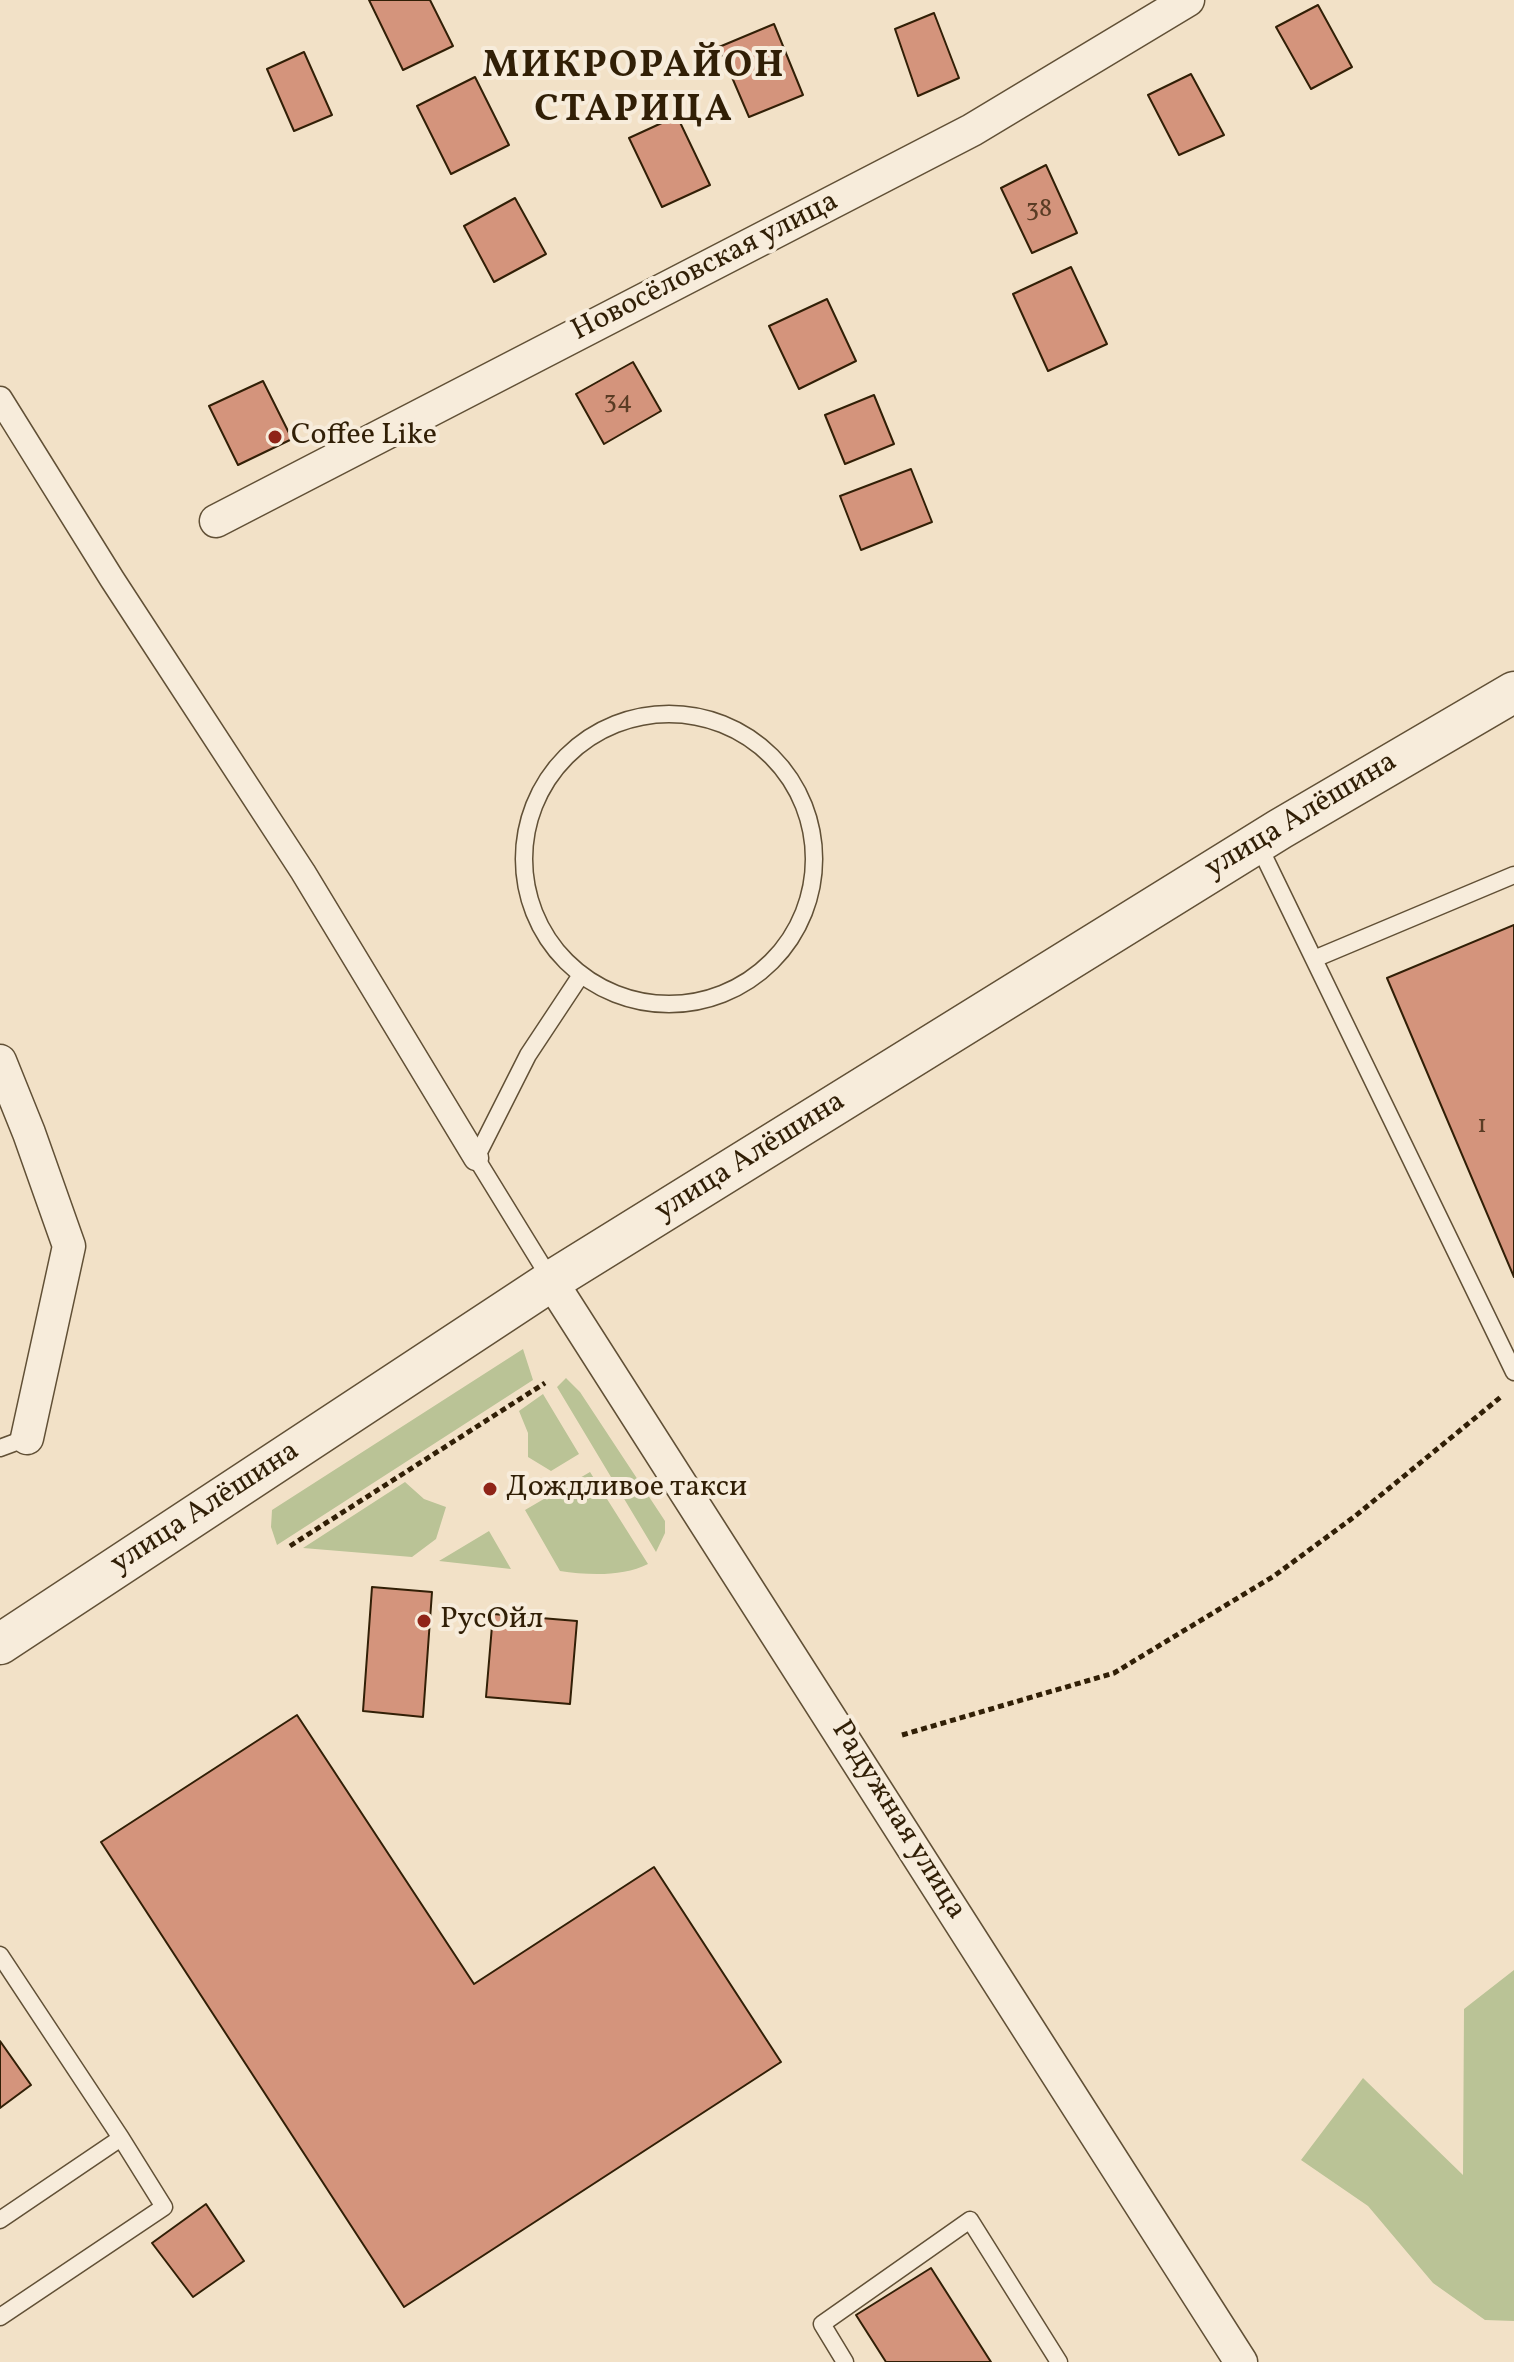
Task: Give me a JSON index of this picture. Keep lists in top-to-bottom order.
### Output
{
  "streets": {
    "street": ["Новосёловская улица", "улица Алёшина", "Радужная улица"]
  },
  "crossings": [
    ["улица Алёшина", "Радужная улица"]
  ],
  "districts": ["МИКРОРАЙОН СТАРИЦА"],
  "places": ["Coffee Like", "Дождливое такси", "РусОйл"],
  "house_numbers": ["38", "34", "1"]
}
